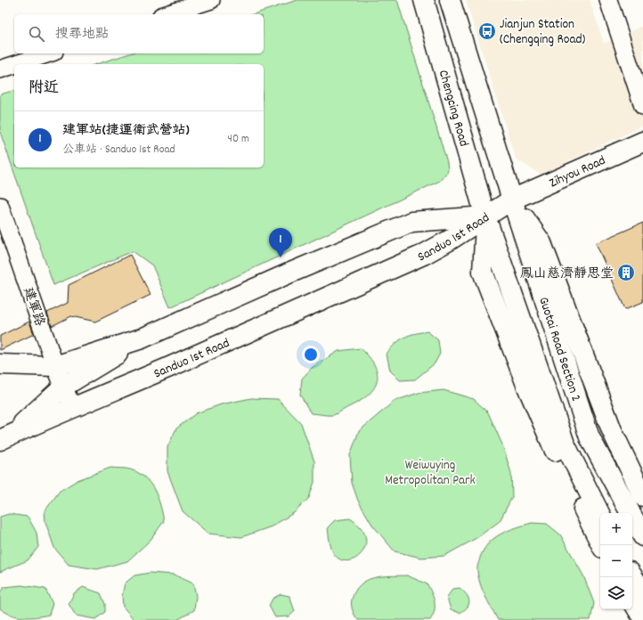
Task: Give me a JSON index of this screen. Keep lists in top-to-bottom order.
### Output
{
  "streets": {
    "street": [
      "Chengcing Road",
      "Zihyou Road",
      "Sanduo 1st Road",
      "建軍路",
      "Guotai Road Section 2"
    ]
  },
  "crossings": [
    ["Chengcing Road", "Zihyou Road"],
    ["Chengcing Road", "Sanduo 1st Road"],
    ["Chengcing Road", "Guotai Road Section 2"],
    ["Zihyou Road", "Sanduo 1st Road"],
    ["Zihyou Road", "Guotai Road Section 2"],
    ["Sanduo 1st Road", "建軍路"],
    ["Sanduo 1st Road", "Guotai Road Section 2"]
  ],
  "parks": ["Weiwuying Metropolitan Park"],
  "places": {
    "bus stop": ["Jianjun Station (Chengqing Road)"],
    "building": ["鳳山慈濟靜思堂"]
  },
  "page": {
    "search": "搜尋地點",
    "heading": "附近",
    "list": [
      {
        "mark": "1",
        "name": "建軍站(捷運衛武營站)",
        "note": "公車站 · Sanduo 1st Road",
        "value": "40 m"
      }
    ],
    "pins": "1",
    "map_buttons": ["+", "−"]
  }
}
